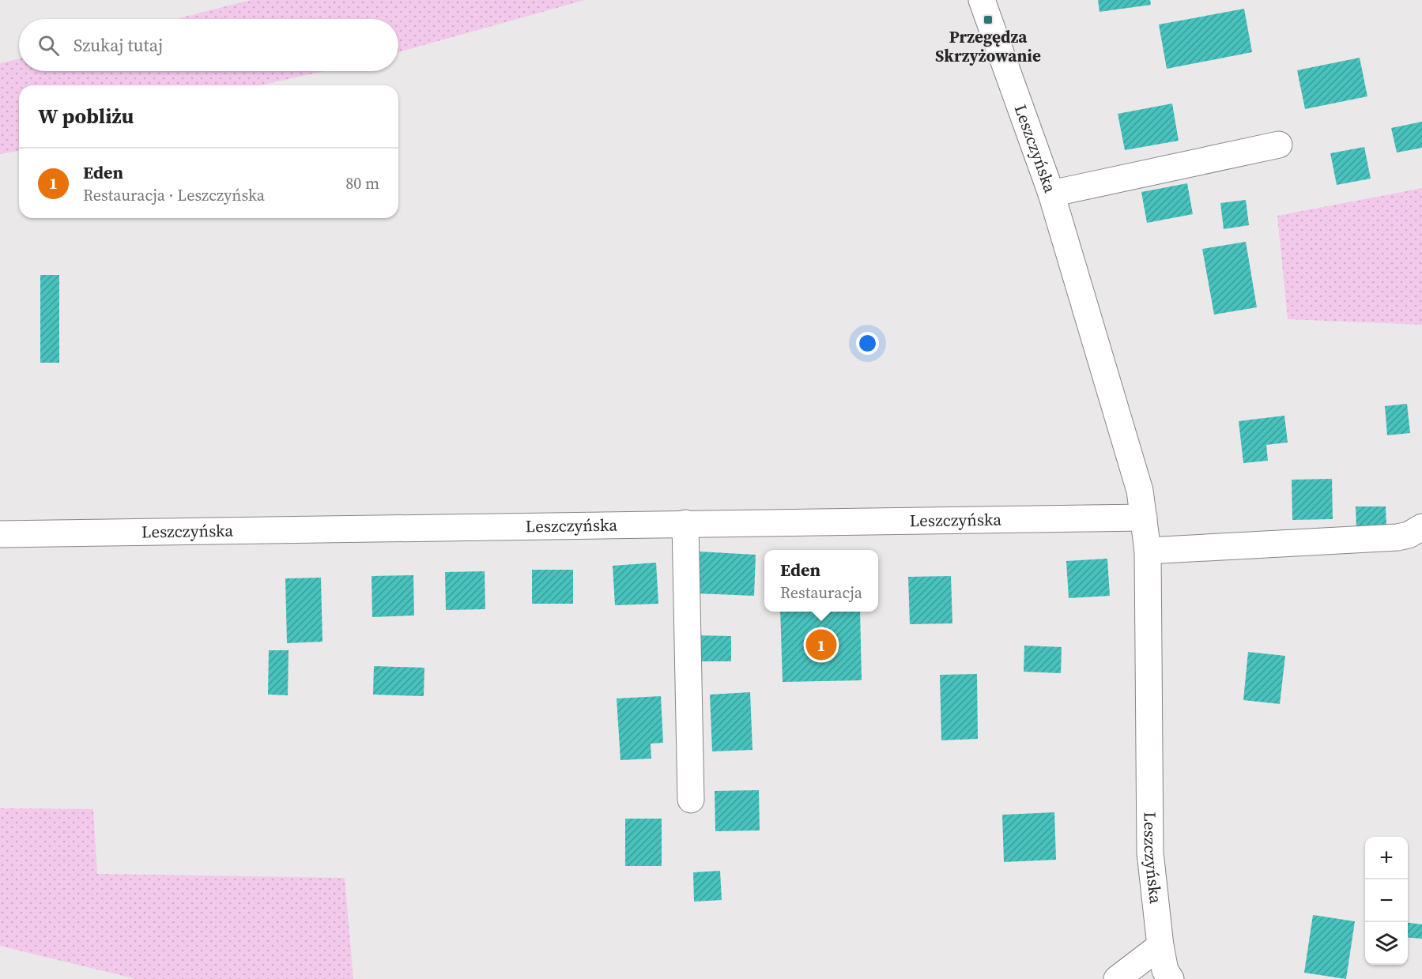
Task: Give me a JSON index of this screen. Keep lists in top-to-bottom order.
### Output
{
  "streets": {
    "street": ["Leszczyńska"]
  },
  "places": {
    "transit": ["Przegędza Skrzyżowanie"]
  },
  "page": {
    "search": "Szukaj tutaj",
    "heading": "W pobliżu",
    "list": [
      {
        "mark": "1",
        "name": "Eden",
        "note": "Restauracja · Leszczyńska",
        "value": "80 m"
      }
    ],
    "popup": ["Eden", "Restauracja"],
    "pins": "1",
    "map_buttons": ["+", "−"]
  }
}
